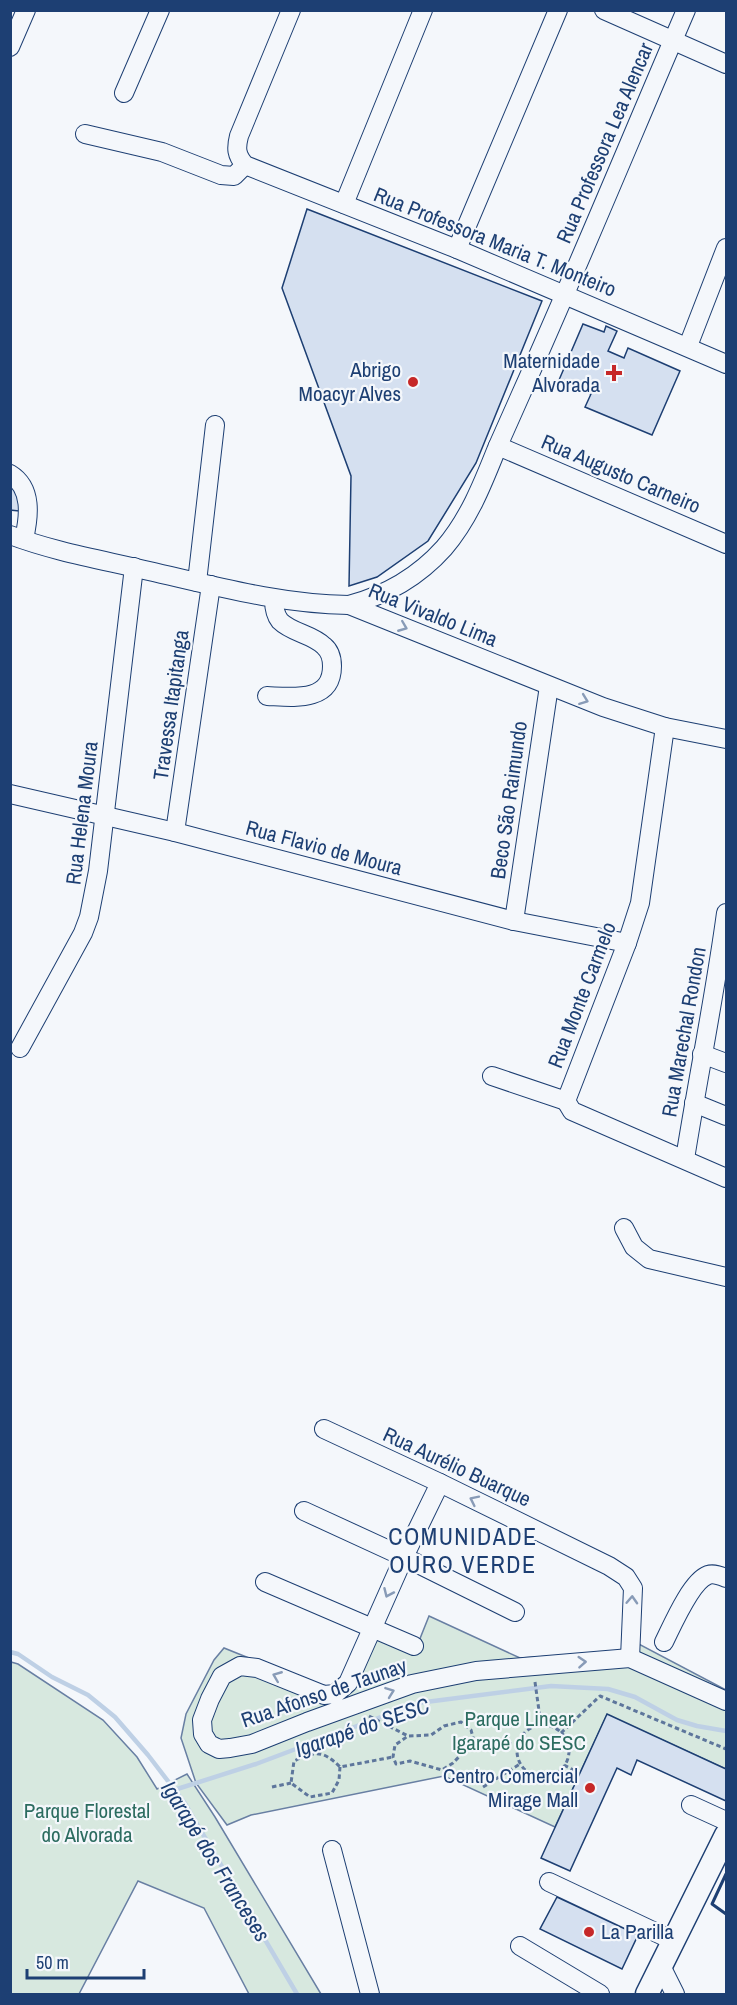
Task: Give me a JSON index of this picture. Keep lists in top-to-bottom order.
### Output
{
  "streets": {
    "street": [
      "Rua Professora Lea Alencar",
      "Rua Professora Maria T. Monteiro",
      "Rua Augusto Carneiro",
      "Rua Vivaldo Lima",
      "Travessa Itapitanga",
      "Beco São Raimundo",
      "Rua Helena Moura",
      "Rua Flavio de Moura",
      "Rua Monte Carmelo",
      "Rua Marechal Rondon",
      "Rua Aurélio Buarque",
      "Rua Afonso de Taunay"
    ]
  },
  "crossings": [
    ["Rua Professora Lea Alencar", "Rua Professora Maria T. Monteiro"],
    ["Rua Professora Lea Alencar", "Rua Augusto Carneiro"],
    ["Rua Professora Lea Alencar", "Rua Vivaldo Lima"],
    ["Rua Vivaldo Lima", "Travessa Itapitanga"],
    ["Rua Vivaldo Lima", "Beco São Raimundo"],
    ["Rua Vivaldo Lima", "Rua Helena Moura"],
    ["Rua Vivaldo Lima", "Rua Monte Carmelo"],
    ["Travessa Itapitanga", "Rua Flavio de Moura"],
    ["Beco São Raimundo", "Rua Flavio de Moura"],
    ["Rua Helena Moura", "Rua Flavio de Moura"],
    ["Rua Flavio de Moura", "Rua Monte Carmelo"],
    ["Rua Monte Carmelo", "Rua Marechal Rondon"],
    ["Rua Aurélio Buarque", "Rua Afonso de Taunay"]
  ],
  "one_way": ["Rua Vivaldo Lima"],
  "districts": ["COMUNIDADE OURO VERDE"],
  "water": ["Igarapé do SESC", "Igarapé dos Franceses"],
  "parks": ["Parque Linear Igarapé do SESC", "Parque Florestal do Alvorada"],
  "places": {
    "health": ["Maternidade Alvorada"],
    "other": ["Abrigo Moacyr Alves", "Centro Comercial Mirage Mall", "La Parilla"]
  },
  "scale_bar": "50 m"
}
